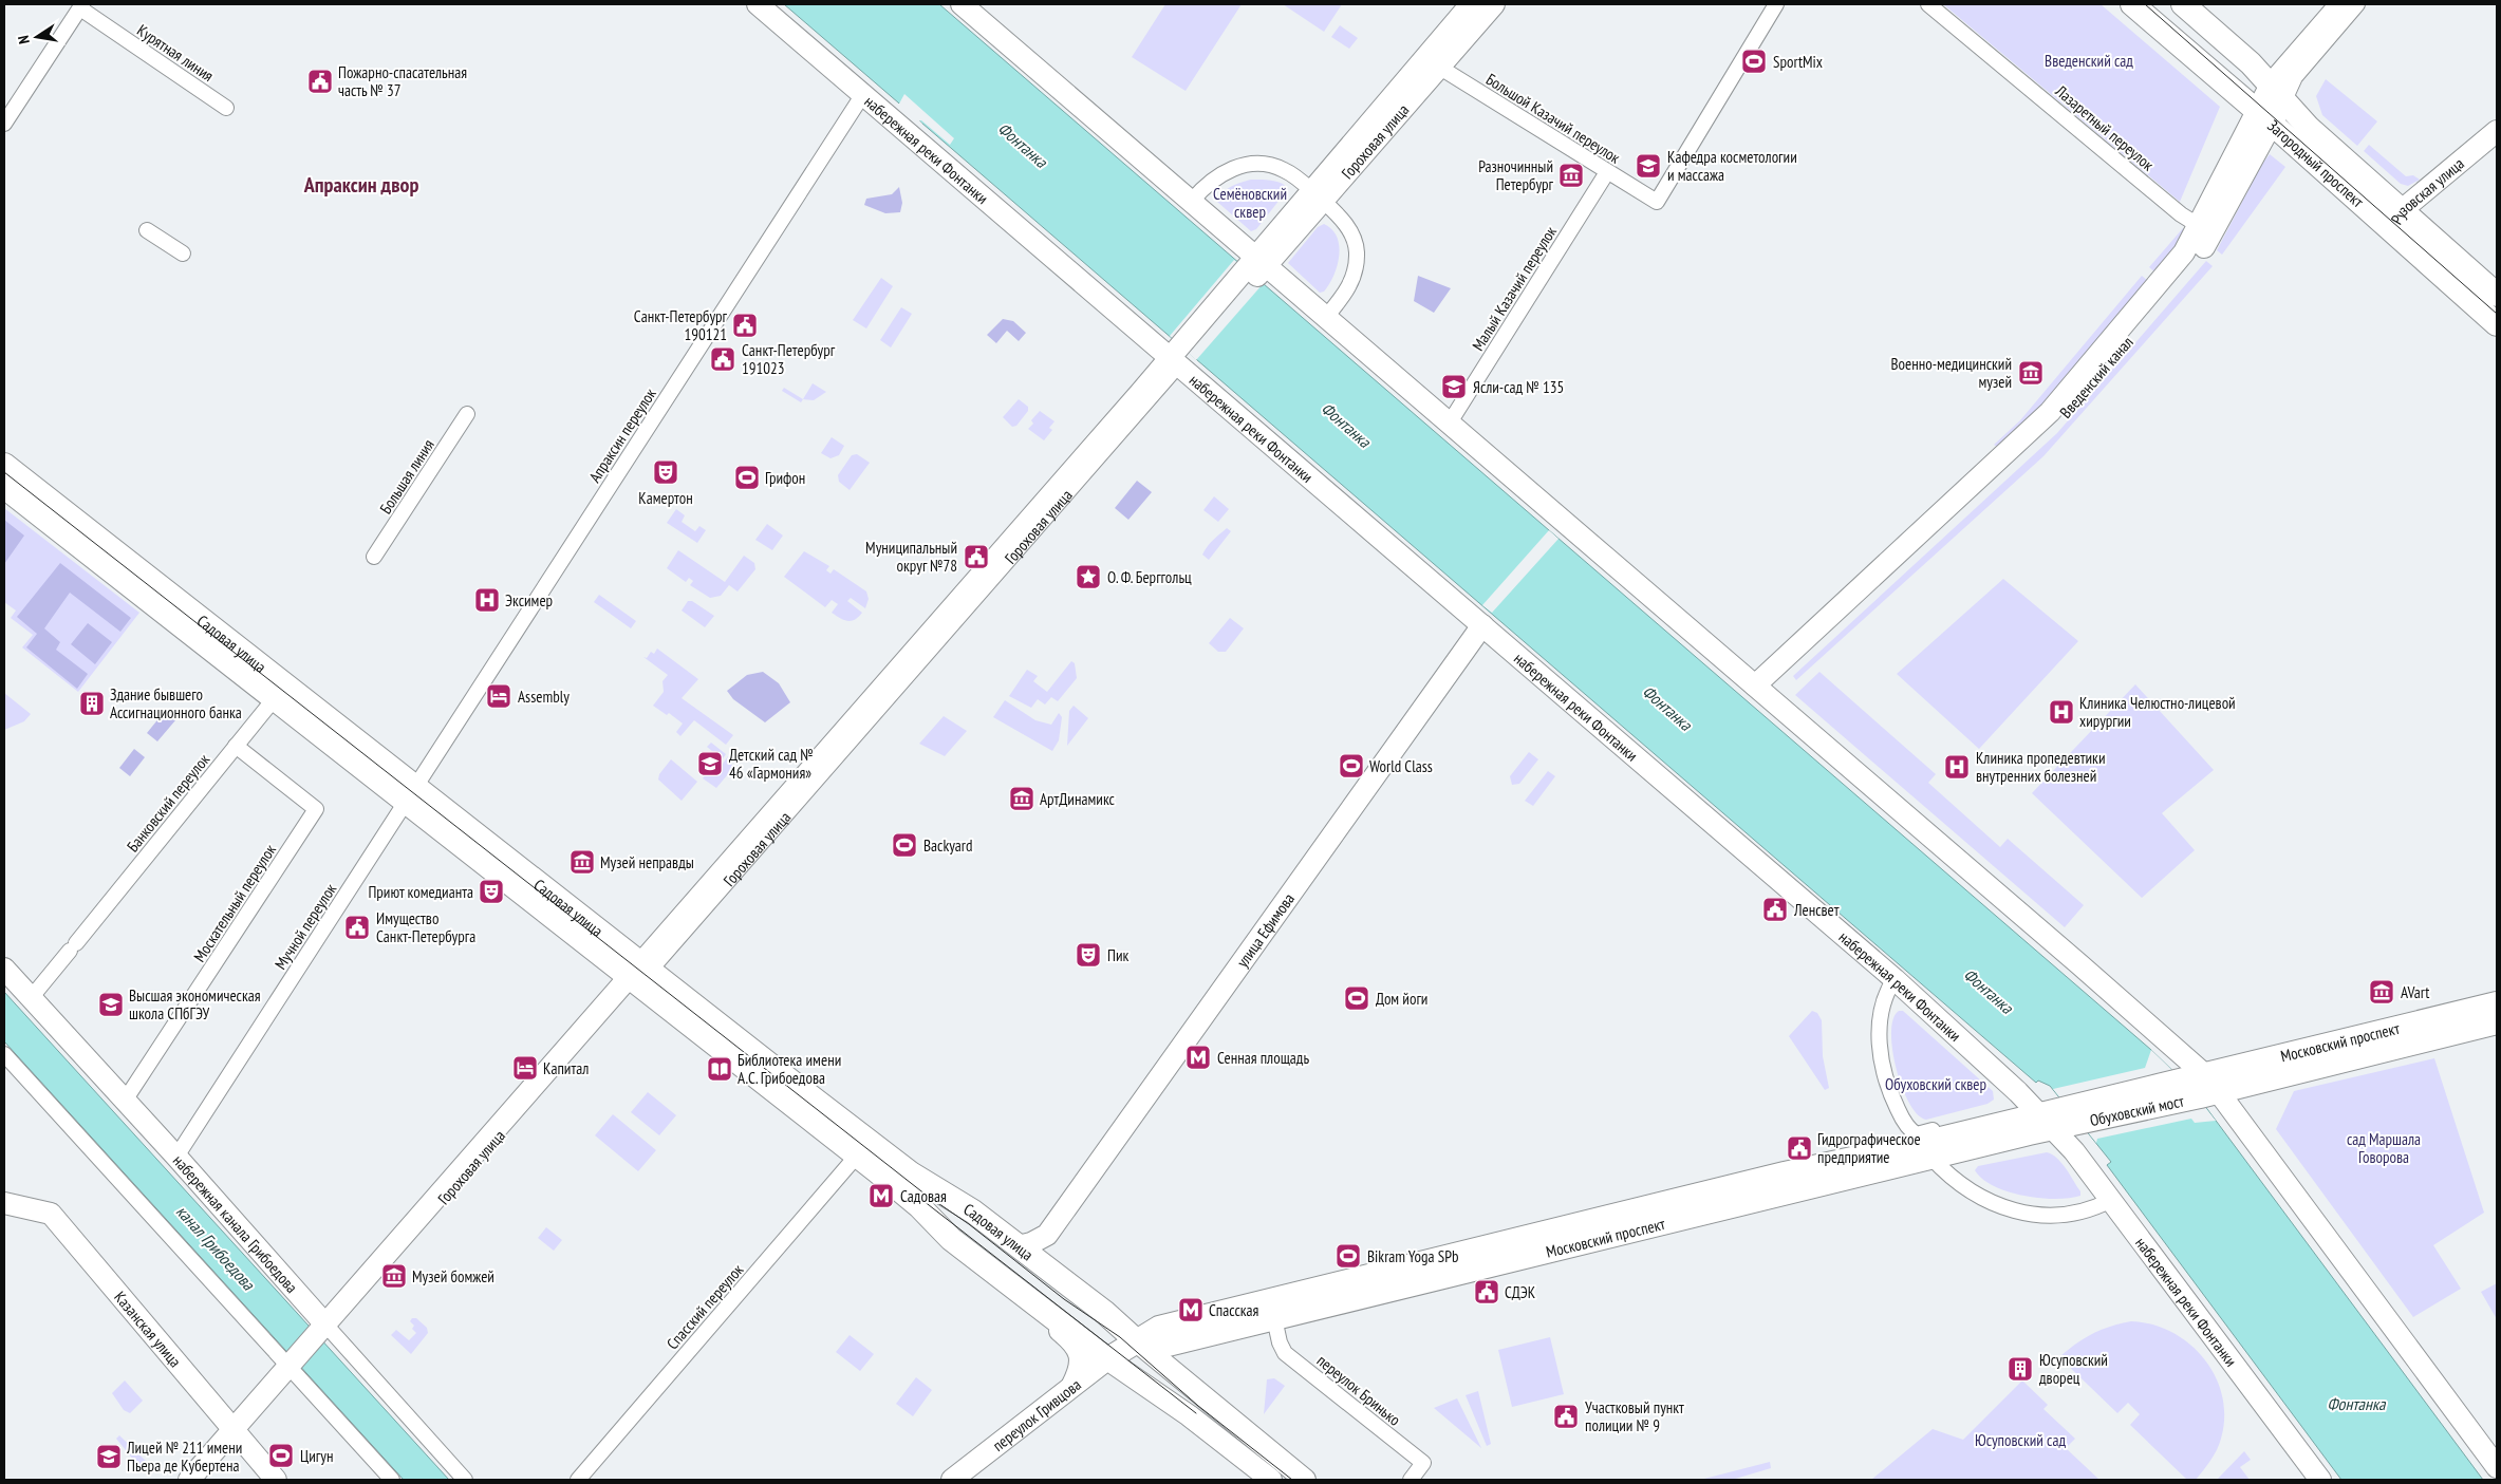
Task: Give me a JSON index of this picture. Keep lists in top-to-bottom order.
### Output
{
  "streets": {
    "main road": [
      "Гороховая улица",
      "набережная реки Фонтанки",
      "Загородный проспект",
      "Рузовская улица",
      "Введенский канал",
      "Садовая улица",
      "улица Ефимова",
      "Московский проспект",
      "Обуховский мост",
      "набережная канала Грибоедова",
      "Казанская улица",
      "переулок Гривцова"
    ],
    "street": [
      "Курятная линия",
      "Большой Казачий переулок",
      "Лазаретный переулок",
      "Малый Казачий переулок",
      "Апраксин переулок",
      "Большая линия",
      "Банковский переулок",
      "Москательный переулок",
      "Мучной переулок",
      "Спасский переулок",
      "переулок Бринько"
    ]
  },
  "crossings": [
    ["Большой Казачий переулок", "Гороховая улица"],
    ["Большой Казачий переулок", "Малый Казачий переулок"],
    ["Лазаретный переулок", "Введенский канал"],
    ["Гороховая улица", "набережная реки Фонтанки"],
    ["Гороховая улица", "Садовая улица"],
    ["Гороховая улица", "набережная канала Грибоедова"],
    ["набережная реки Фонтанки", "Апраксин переулок"],
    ["набережная реки Фонтанки", "улица Ефимова"],
    ["набережная реки Фонтанки", "Московский проспект"],
    ["набережная реки Фонтанки", "Обуховский мост"],
    ["Загородный проспект", "Рузовская улица"],
    ["Загородный проспект", "Введенский канал"],
    ["Апраксин переулок", "Садовая улица"],
    ["Апраксин переулок", "Мучной переулок"],
    ["Садовая улица", "Банковский переулок"],
    ["Садовая улица", "Мучной переулок"],
    ["Садовая улица", "Московский проспект"],
    ["Садовая улица", "Спасский переулок"],
    ["Садовая улица", "переулок Гривцова"],
    ["Банковский переулок", "Москательный переулок"],
    ["Банковский переулок", "набережная канала Грибоедова"],
    ["Москательный переулок", "набережная канала Грибоедова"],
    ["Мучной переулок", "набережная канала Грибоедова"],
    ["Московский проспект", "Обуховский мост"],
    ["Московский проспект", "переулок Бринько"],
    ["Московский проспект", "переулок Гривцова"]
  ],
  "districts": ["Апраксин двор"],
  "water": ["Фонтанка", "канал Грибоедова"],
  "parks": [
    "Введенский сад",
    "Семёновский сквер",
    "Обуховский сквер",
    "сад Маршала Говорова",
    "Юсуповский сад"
  ],
  "places": {
    "sports": [
      "SportMix",
      "Грифон",
      "World Class",
      "Backyard",
      "Дом йоги",
      "Bikram Yoga SPb",
      "Цигун"
    ],
    "public building": [
      "Пожарно-спасательная часть № 37",
      "Санкт-Петербург 190121",
      "Санкт-Петербург 191023",
      "Муниципальный округ №78",
      "Ленсвет",
      "Имущество Санкт-Петербурга",
      "Гидрографическое предприятие",
      "СДЭК",
      "Участковый пункт полиции № 9"
    ],
    "school or university": [
      "Кафедра косметологии и массажа",
      "Ясли-сад № 135",
      "Детский сад № 46 «Гармония»",
      "Высшая экономическая школа СПбГЭУ",
      "Лицей № 211 имени Пьера де Кубертена"
    ],
    "museum": [
      "Разночинный Петербург",
      "Военно-медицинский музей",
      "АртДинамикс",
      "Музей неправды",
      "AVart",
      "Музей бомжей"
    ],
    "theatre": ["Камертон", "Приют комедианта", "Пик"],
    "place": ["О. Ф. Берггольц"],
    "hospital": ["Эксимер", "Клиника Челюстно-лицевой хирургии", "Клиника пропедевтики внутренних болезней"],
    "hotel": ["Assembly", "Капитал"],
    "building": ["Здание бывшего Ассигнационного банка", "Юсуповский дворец"],
    "metro station": ["Сенная площадь", "Садовая", "Спасская"],
    "library": ["Библиотека имени А.С. Грибоедова"]
  },
  "north": "left"
}
